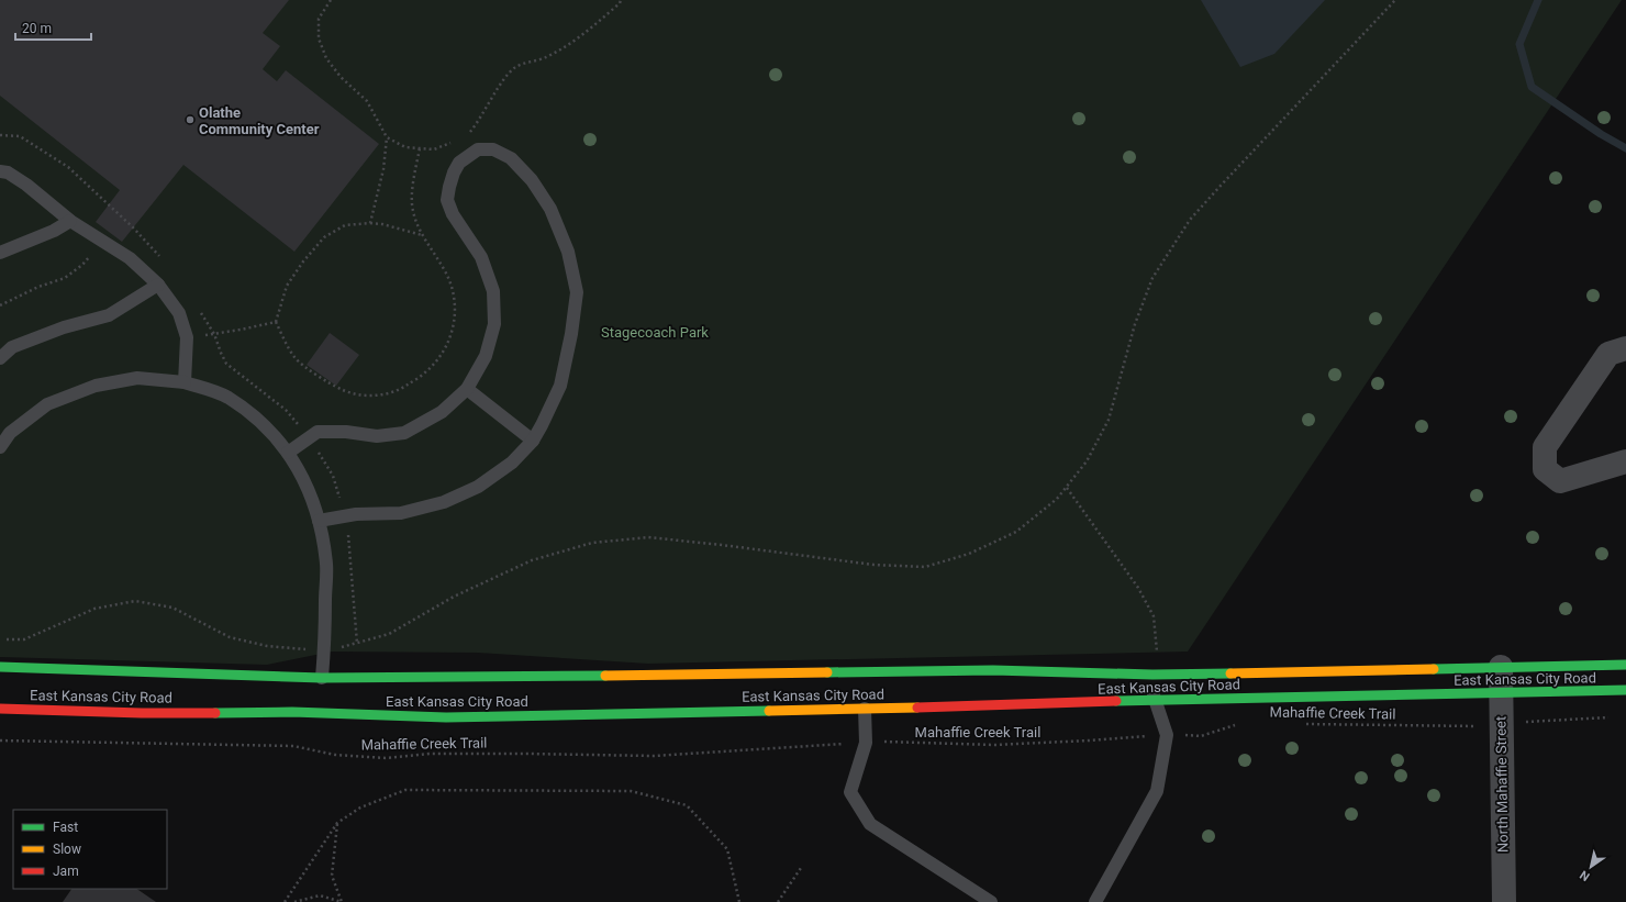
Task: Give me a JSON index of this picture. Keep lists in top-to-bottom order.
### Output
{
  "streets": {
    "street": ["East Kansas City Road", "North Mahaffie Street"],
    "path": ["Mahaffie Creek Trail"]
  },
  "crossings": [
    ["East Kansas City Road", "North Mahaffie Street"]
  ],
  "parks": ["Stagecoach Park"],
  "places": ["Olathe Community Center"],
  "legend": ["Fast", "Slow", "Jam"],
  "scale_bar": "20 m",
  "north": "bottom left"
}
